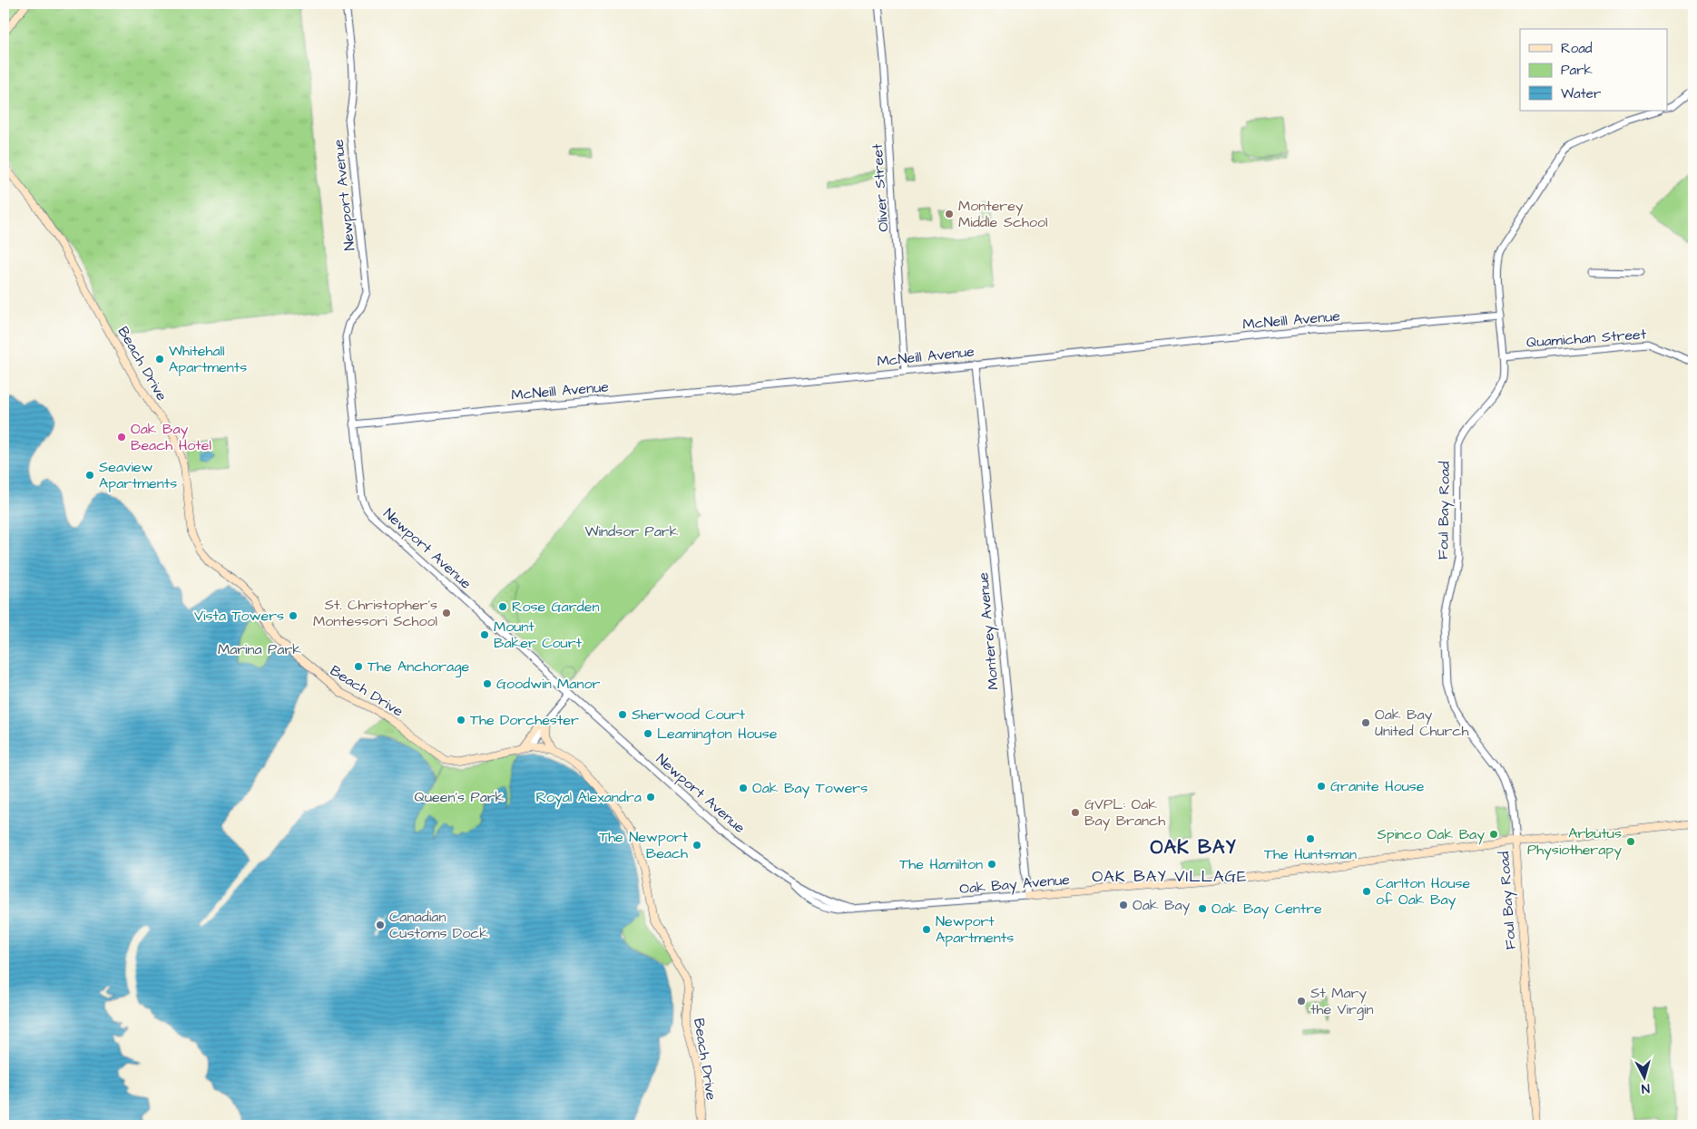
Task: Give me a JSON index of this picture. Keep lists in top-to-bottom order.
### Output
{
  "streets": {
    "main road": ["Beach Drive", "Foul Bay Road", "Oak Bay Avenue"],
    "street": [
      "Oliver Street",
      "Newport Avenue",
      "McNeill Avenue",
      "Quamichan Street",
      "Monterey Avenue"
    ]
  },
  "crossings": [
    ["Oliver Street", "McNeill Avenue"],
    ["Newport Avenue", "McNeill Avenue"],
    ["Newport Avenue", "Oak Bay Avenue"],
    ["McNeill Avenue", "Foul Bay Road"],
    ["McNeill Avenue", "Monterey Avenue"],
    ["Quamichan Street", "Foul Bay Road"],
    ["Foul Bay Road", "Oak Bay Avenue"],
    ["Monterey Avenue", "Oak Bay Avenue"]
  ],
  "districts": ["OAK BAY", "OAK BAY VILLAGE"],
  "parks": ["Windsor Park", "Marina Park", "Queen’s Park"],
  "places": [
    "Monterey Middle School",
    "Whitehall Apartments",
    "Oak Bay Beach Hotel",
    "Seaview Apartments",
    "Rose Garden",
    "St. Christopher's Montessori School",
    "Vista Towers",
    "Mount Baker Court",
    "The Anchorage",
    "Goodwin Manor",
    "Sherwood Court",
    "The Dorchester",
    "Oak Bay United Church",
    "Leamington House",
    "Granite House",
    "Oak Bay Towers",
    "Royal Alexandra",
    "GVPL: Oak Bay Branch",
    "Spinco Oak Bay",
    "The Huntsman",
    "Arbutus Physiotherapy",
    "The Newport Beach",
    "The Hamilton",
    "Carlton House of Oak Bay",
    "Oak Bay",
    "Oak Bay Centre",
    "Canadian Customs Dock",
    "Newport Apartments",
    "St Mary the Virgin"
  ],
  "legend": ["Road", "Park", "Water"],
  "north": "bottom"
}
